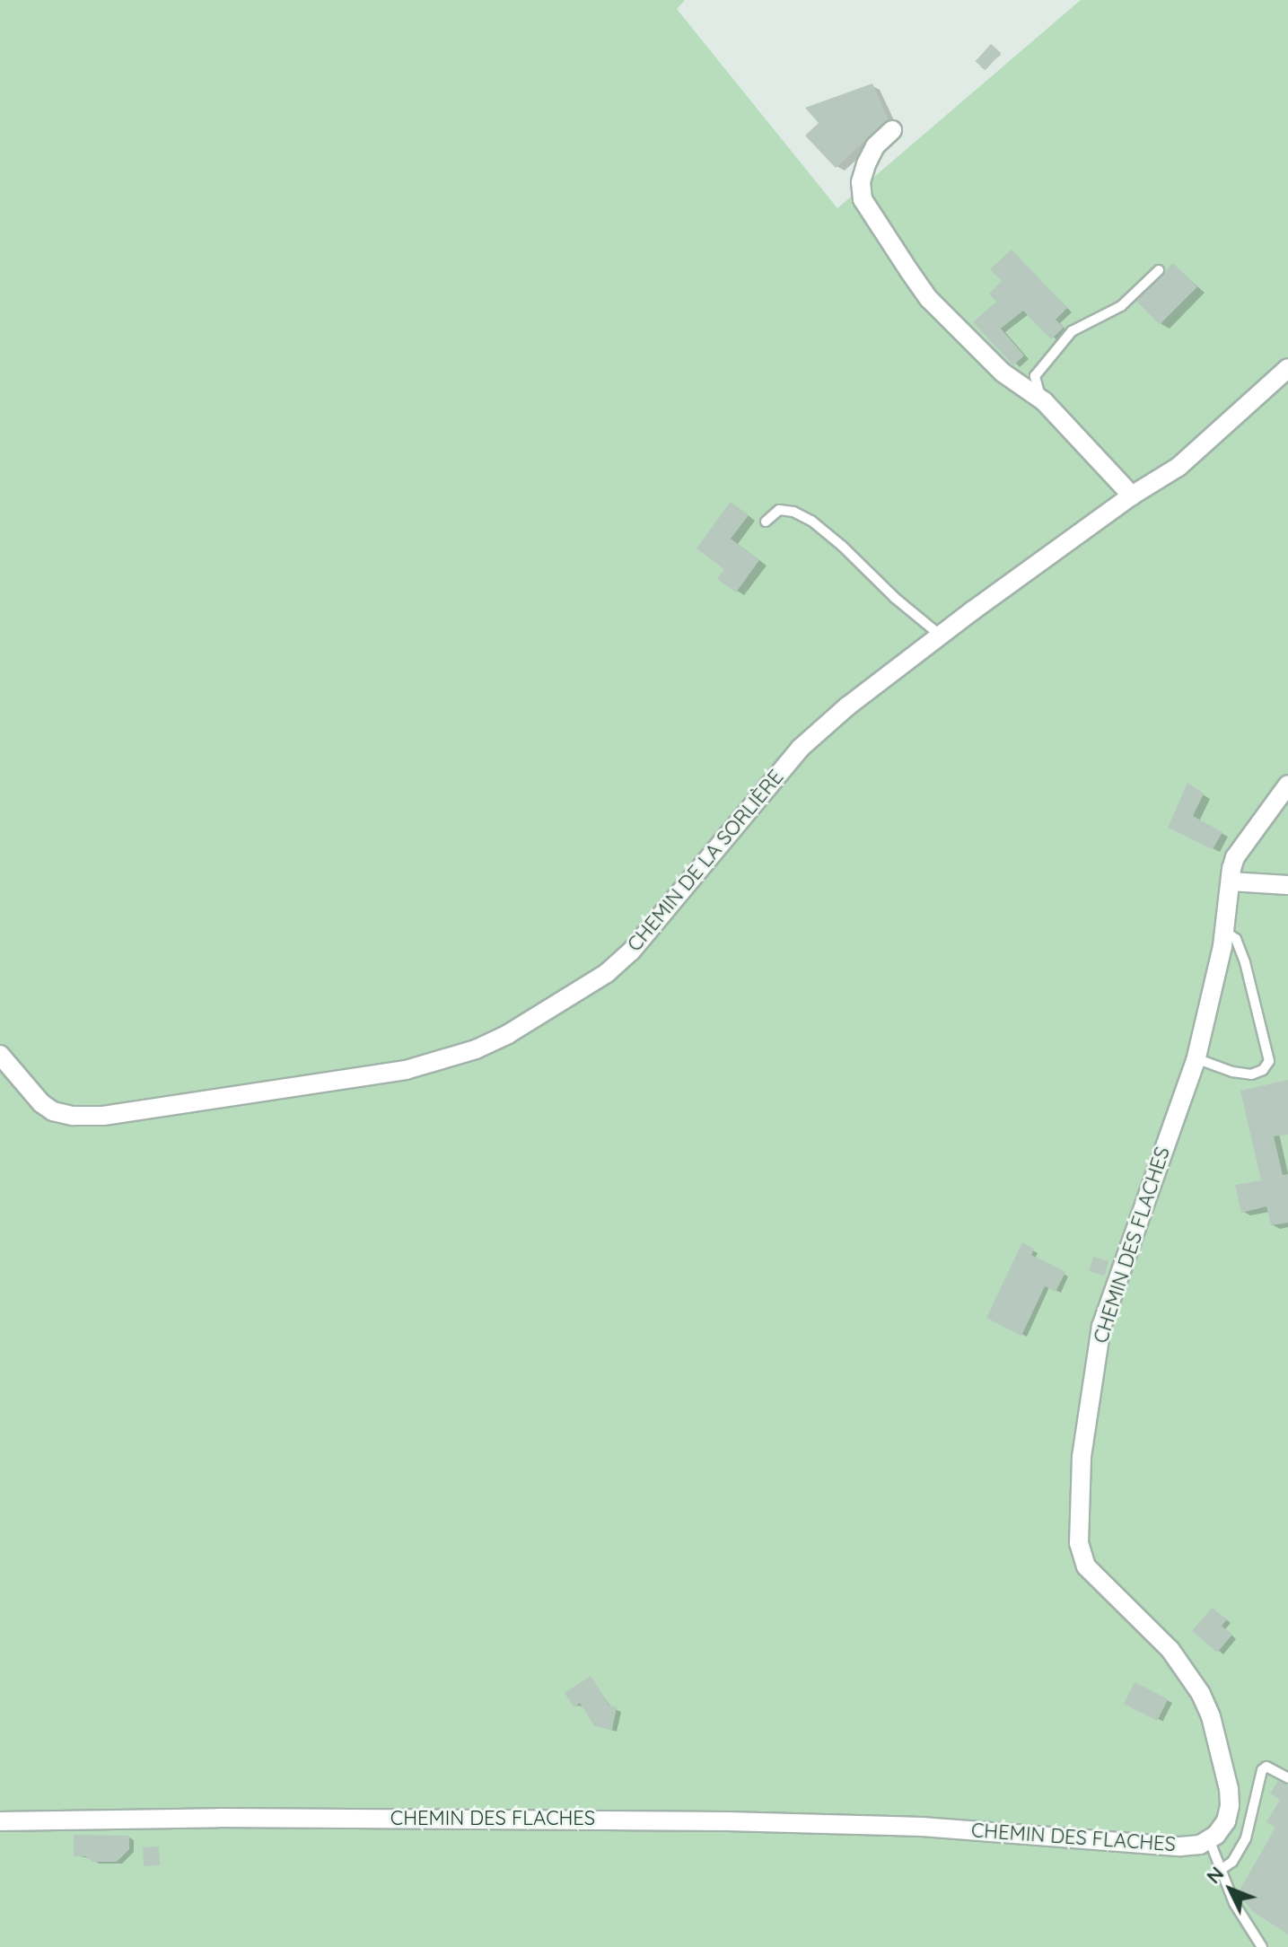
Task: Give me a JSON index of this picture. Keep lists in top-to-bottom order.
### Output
{
  "streets": {
    "street": ["CHEMIN DE LA SORLIÈRE", "CHEMIN DES FLACHES"]
  },
  "north": "top left"
}
